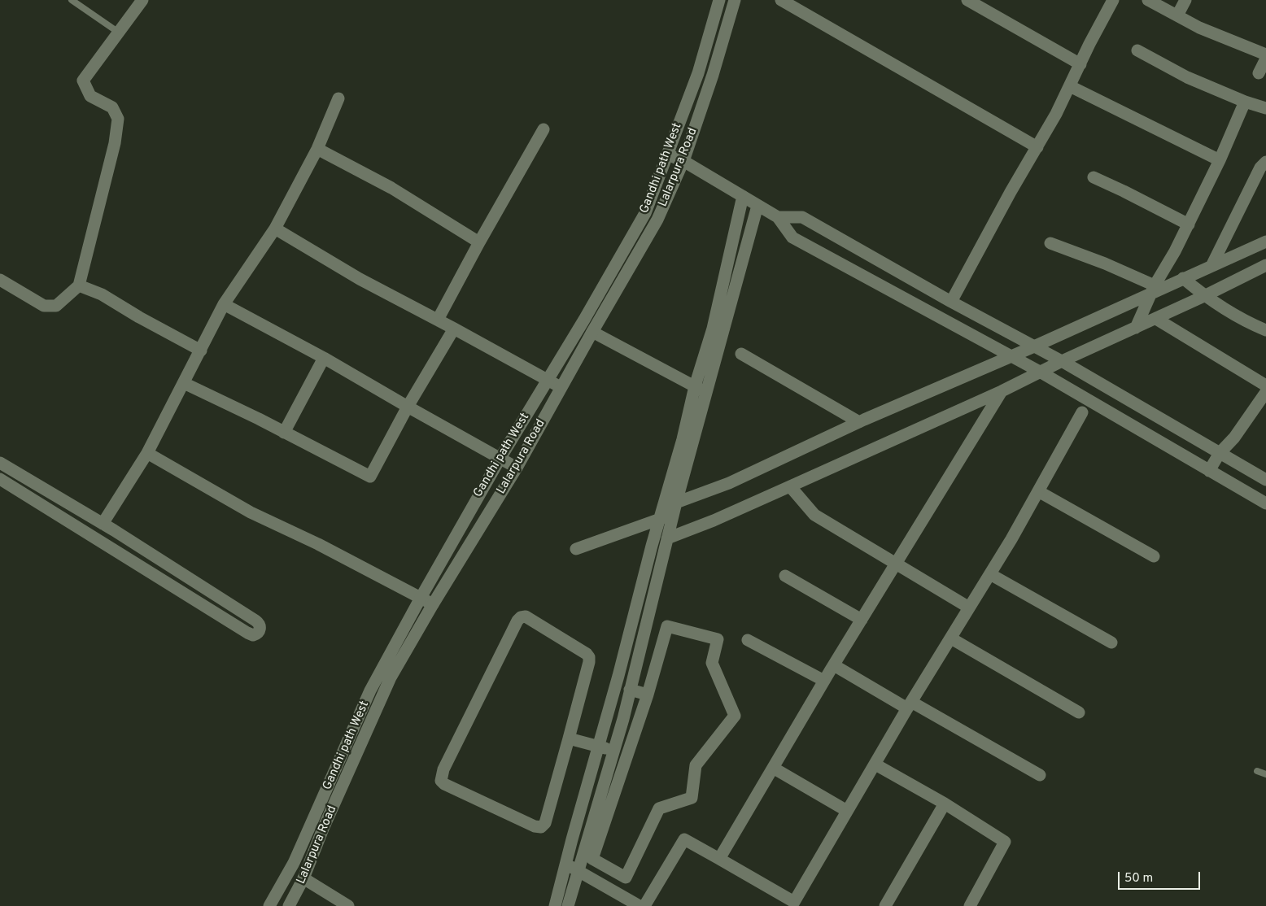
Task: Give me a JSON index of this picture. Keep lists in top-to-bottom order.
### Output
{
  "streets": {
    "street": ["Lalarpura Road", "Gandhi path West"]
  },
  "scale_bar": "50 m"
}
